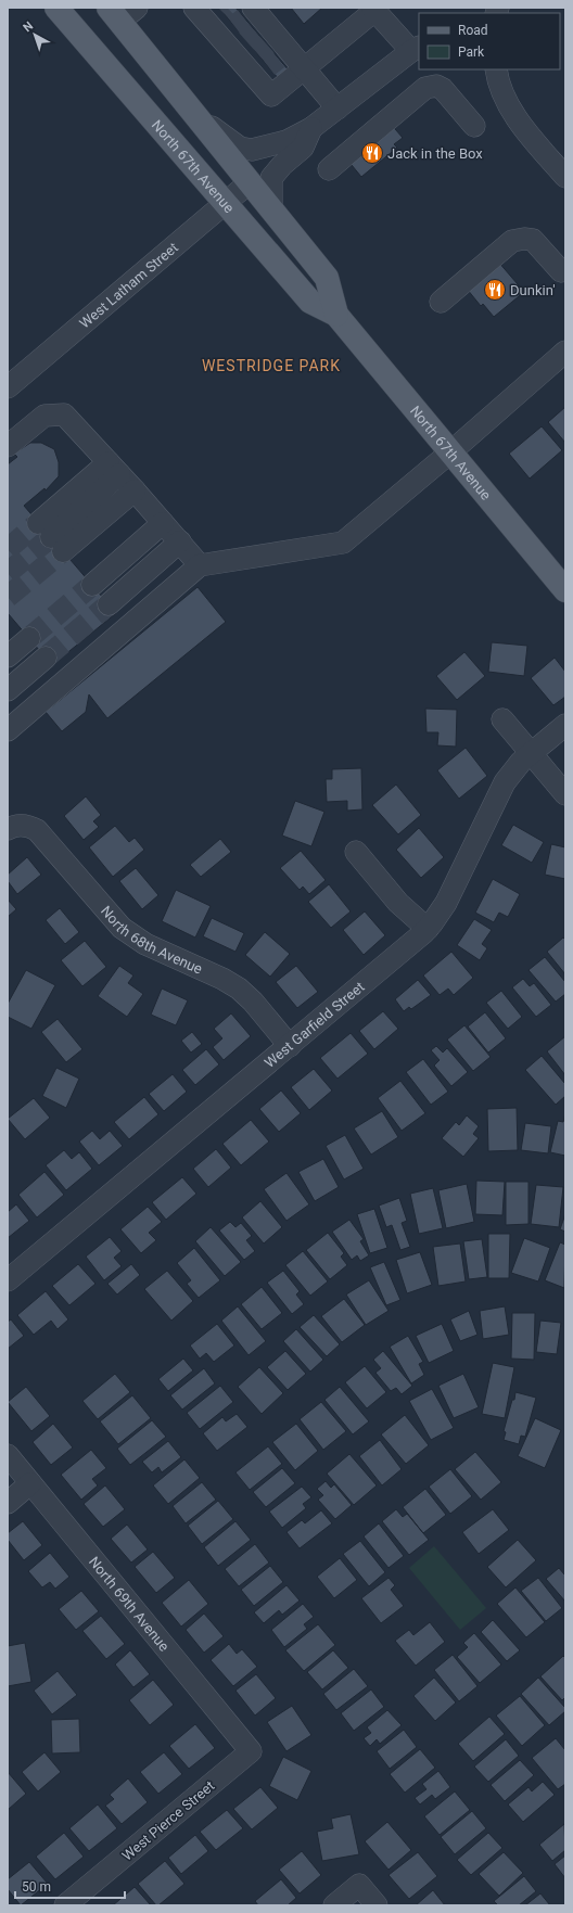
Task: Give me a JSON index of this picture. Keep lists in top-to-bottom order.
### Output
{
  "streets": {
    "main road": ["North 67th Avenue"],
    "street": [
      "West Latham Street",
      "North 68th Avenue",
      "West Garfield Street",
      "North 69th Avenue",
      "West Pierce Street"
    ]
  },
  "crossings": [
    ["North 67th Avenue", "West Latham Street"],
    ["North 68th Avenue", "West Garfield Street"],
    ["North 69th Avenue", "West Pierce Street"]
  ],
  "districts": ["WESTRIDGE PARK"],
  "places": {
    "restaurant": ["Jack in the Box", "Dunkin'"]
  },
  "legend": ["Road", "Park"],
  "scale_bar": "50 m",
  "north": "top left"
}
